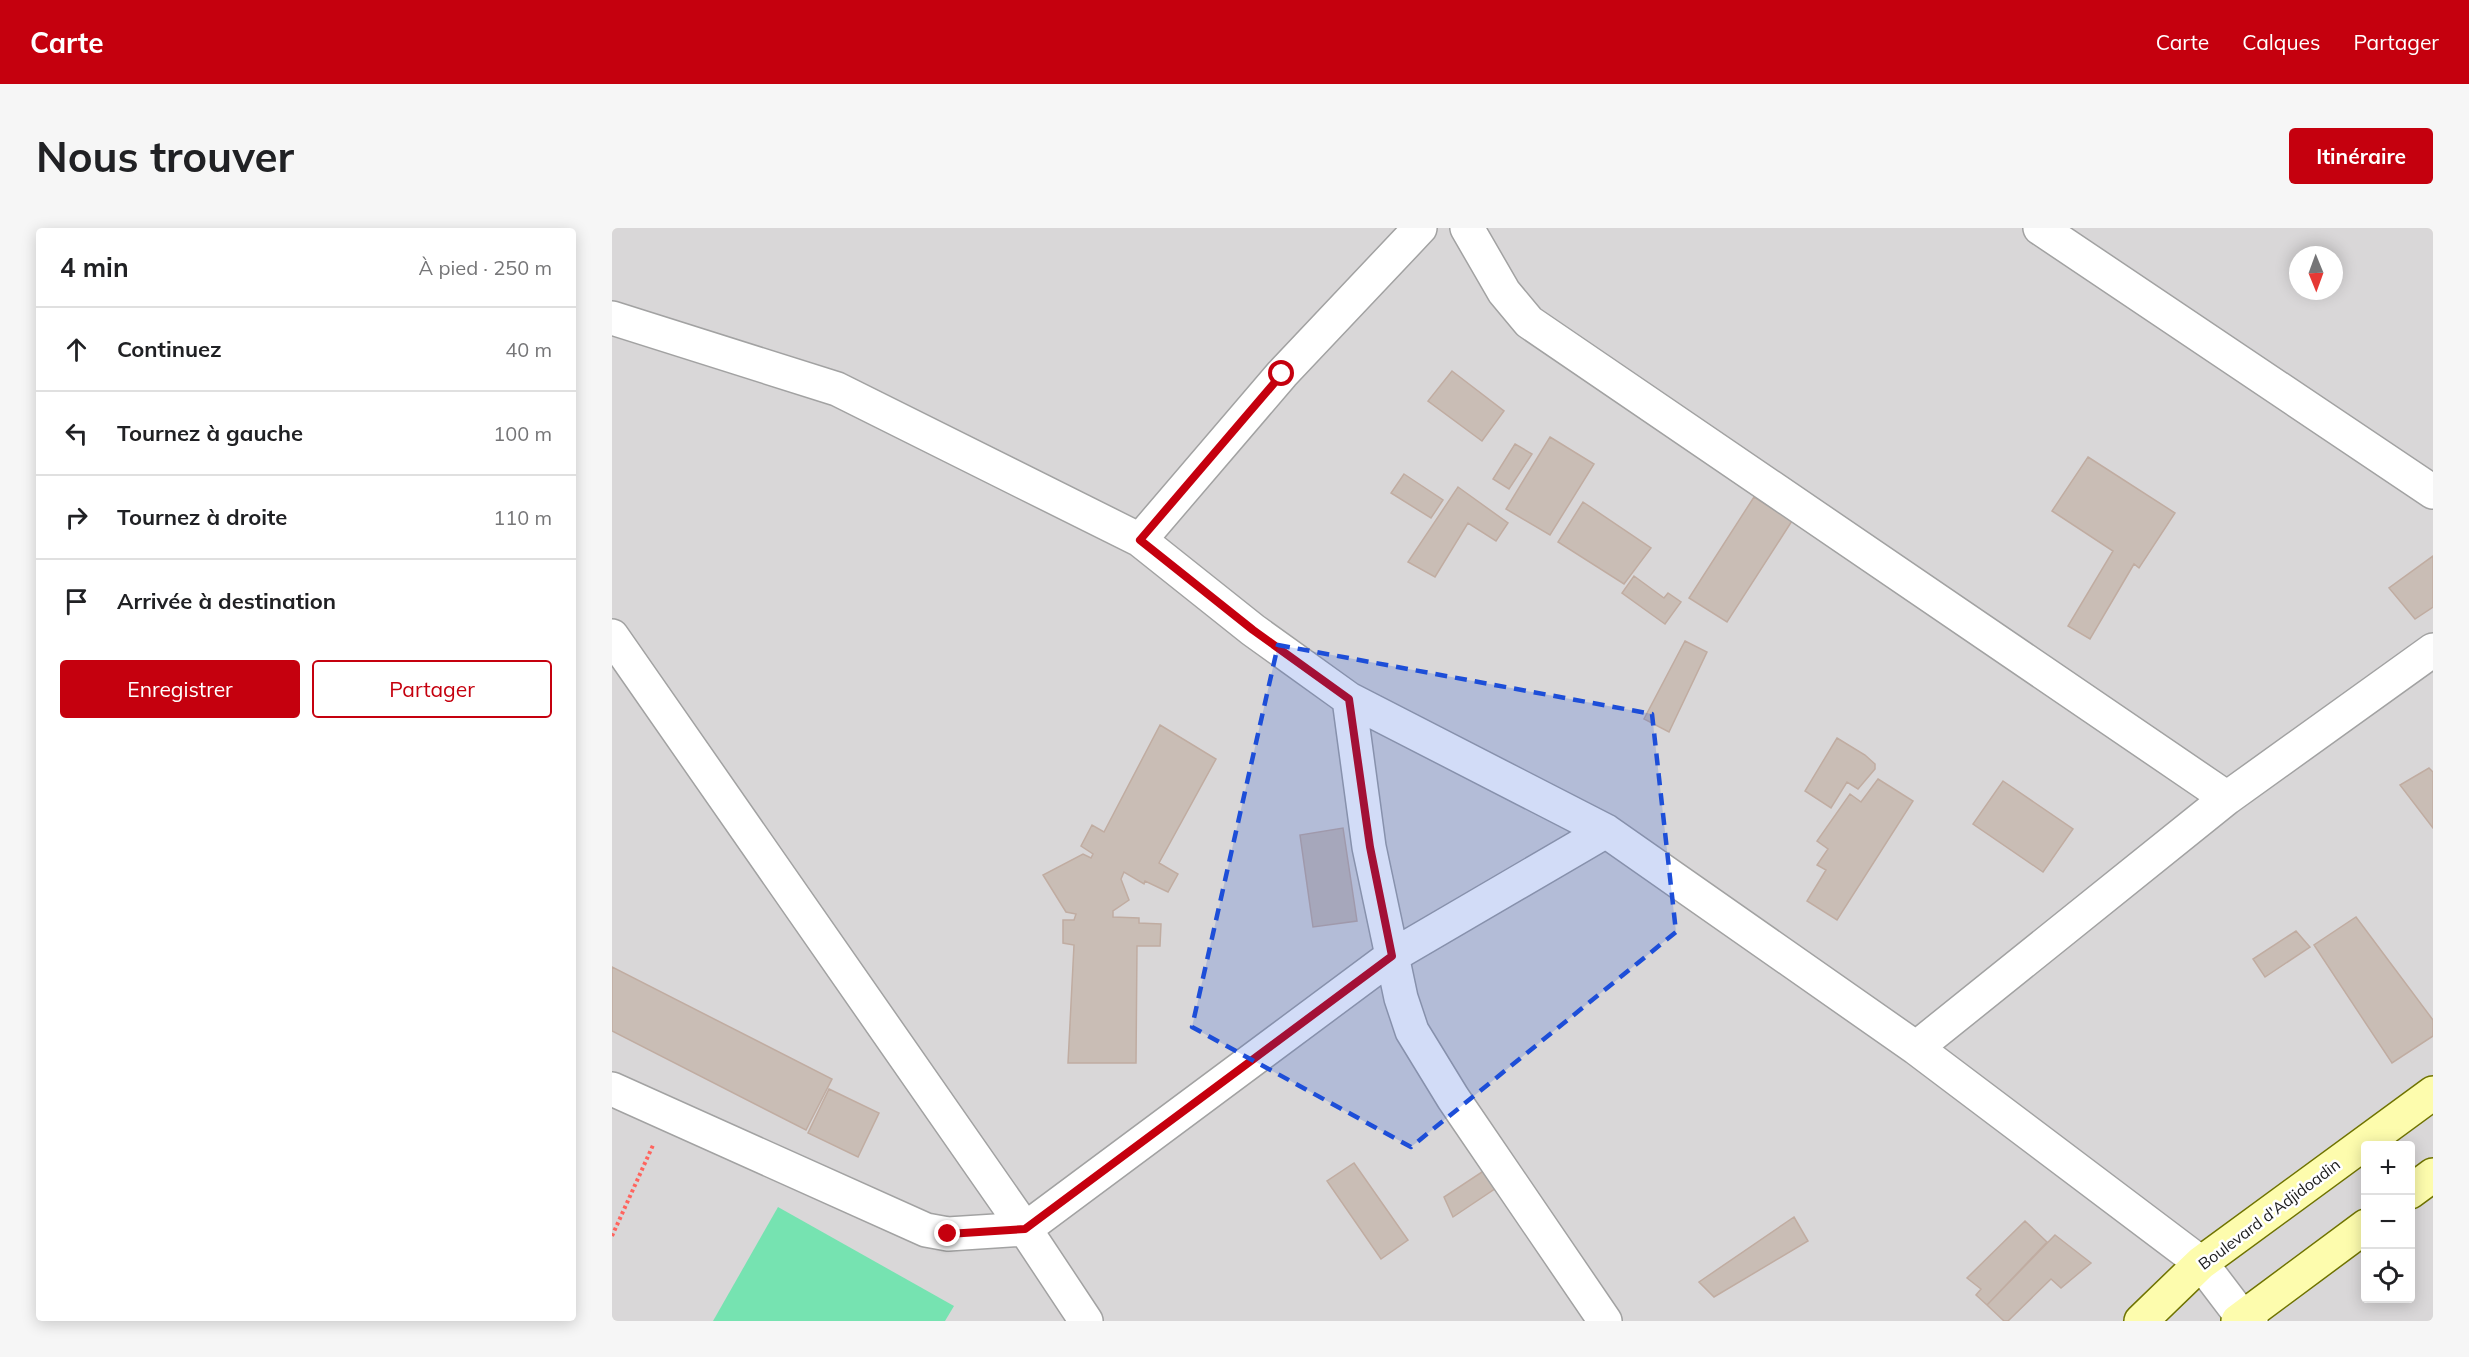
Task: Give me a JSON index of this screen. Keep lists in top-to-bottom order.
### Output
{
  "streets": {
    "main road": ["Boulevard d'Adjidoadin"]
  },
  "north": "bottom",
  "page": {
    "header": "Carte",
    "nav": ["Carte", "Calques", "Partager"],
    "buttons": [
      "Itinéraire",
      ["Enregistrer", "Partager"]
    ],
    "title": "Nous trouver",
    "heading": ["4 min", "À pied · 250 m"],
    "list": [
      ["Continuez", "40 m"],
      ["Tournez à gauche", "100 m"],
      ["Tournez à droite", "110 m"],
      "Arrivée à destination"
    ],
    "map_buttons": ["+", "−"]
  }
}
